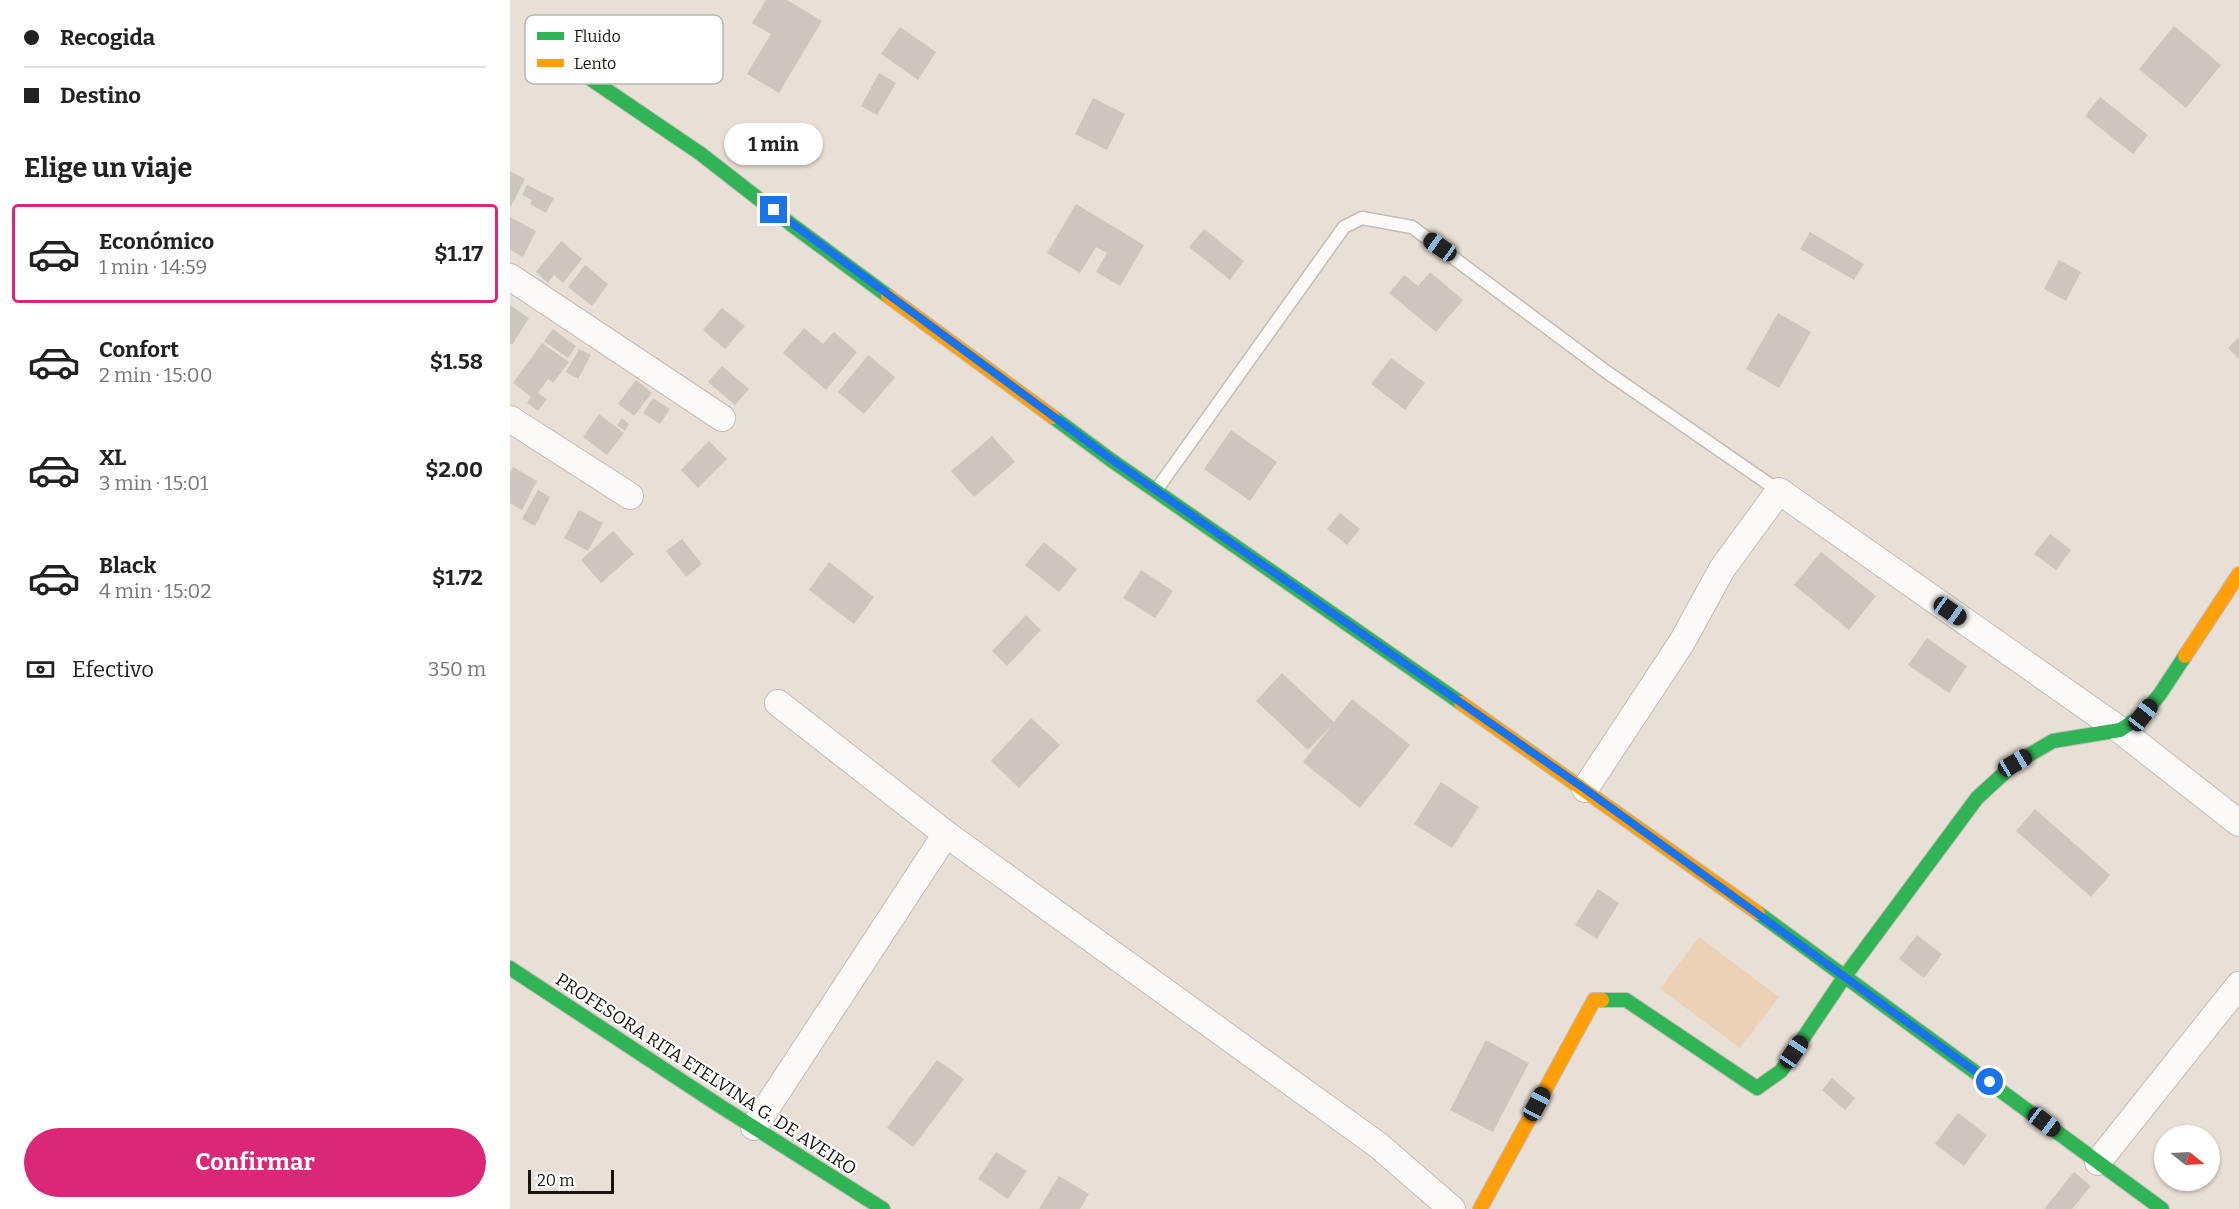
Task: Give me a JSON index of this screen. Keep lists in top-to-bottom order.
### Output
{
  "streets": {
    "street": ["PROFESORA RITA ETELVINA G. DE AVEIRO"]
  },
  "legend": ["Fluido", "Lento"],
  "scale_bar": "20 m",
  "north": "right",
  "page": {
    "banner": ["Recogida", "Destino"],
    "bubble": "1 min",
    "heading": "Elige un viaje",
    "list": [
      {
        "name": "Económico",
        "note": "1 min · 14:59",
        "value": "$1.17"
      },
      {
        "name": "Confort",
        "note": "2 min · 15:00",
        "value": "$1.58"
      },
      {
        "name": "XL",
        "note": "3 min · 15:01",
        "value": "$2.00"
      },
      {
        "name": "Black",
        "note": "4 min · 15:02",
        "value": "$1.72"
      }
    ],
    "pay": ["Efectivo", "350 m"],
    "buttons": "Confirmar",
    "scale": "20 m"
  }
}
